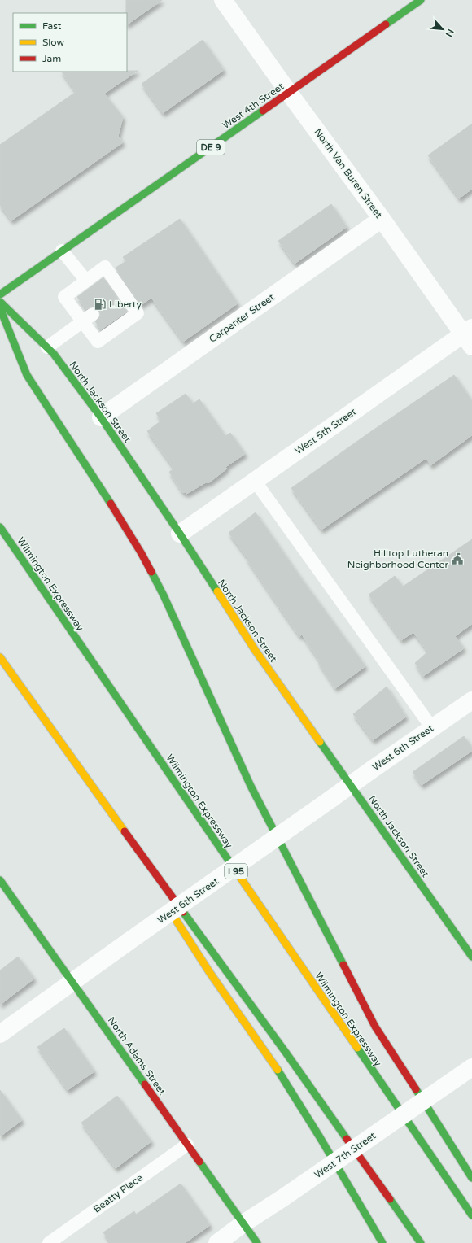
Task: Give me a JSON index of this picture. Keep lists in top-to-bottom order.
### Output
{
  "streets": {
    "main road": [
      "West 4th Street",
      "DE 9",
      "North Jackson Street",
      "Wilmington Expressway",
      "I 95",
      "North Adams Street"
    ],
    "street": [
      "North Van Buren Street",
      "Carpenter Street",
      "West 5th Street",
      "West 6th Street",
      "West 7th Street"
    ],
    "lane": ["Beatty Place"]
  },
  "crossings": [
    ["West 4th Street", "North Van Buren Street"],
    ["North Van Buren Street", "Carpenter Street"],
    ["North Van Buren Street", "West 5th Street"],
    ["Carpenter Street", "North Jackson Street"],
    ["North Jackson Street", "West 5th Street"],
    ["North Jackson Street", "West 6th Street"],
    ["West 6th Street", "North Adams Street"],
    ["North Adams Street", "West 7th Street"],
    ["North Adams Street", "Beatty Place"]
  ],
  "places": {
    "fuel station": ["Liberty"],
    "public building": ["Hilltop Lutheran Neighborhood Center"]
  },
  "legend": ["Fast", "Slow", "Jam"],
  "north": "bottom right"
}
